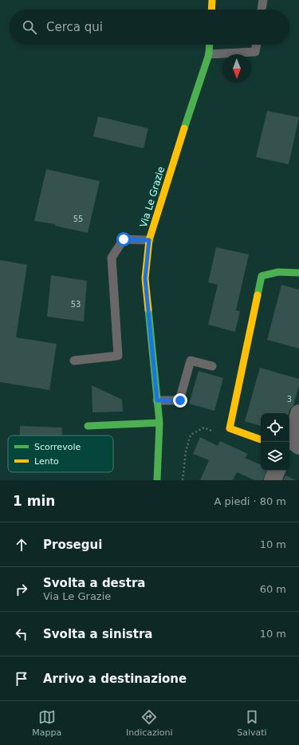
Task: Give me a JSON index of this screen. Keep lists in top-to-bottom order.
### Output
{
  "streets": {
    "main road": ["Via Le Grazie"]
  },
  "house_numbers": ["55", "53", "3"],
  "legend": ["Scorrevole", "Lento"],
  "north": "bottom",
  "page": {
    "search": "Cerca qui",
    "heading": ["1 min", "A piedi · 80 m"],
    "list": [
      ["Prosegui", "10 m"],
      ["Svolta a destra", "Via Le Grazie", "60 m"],
      ["Svolta a sinistra", "10 m"],
      "Arrivo a destinazione"
    ],
    "nav": ["Mappa", "Indicazioni", "Salvati"]
  }
}
